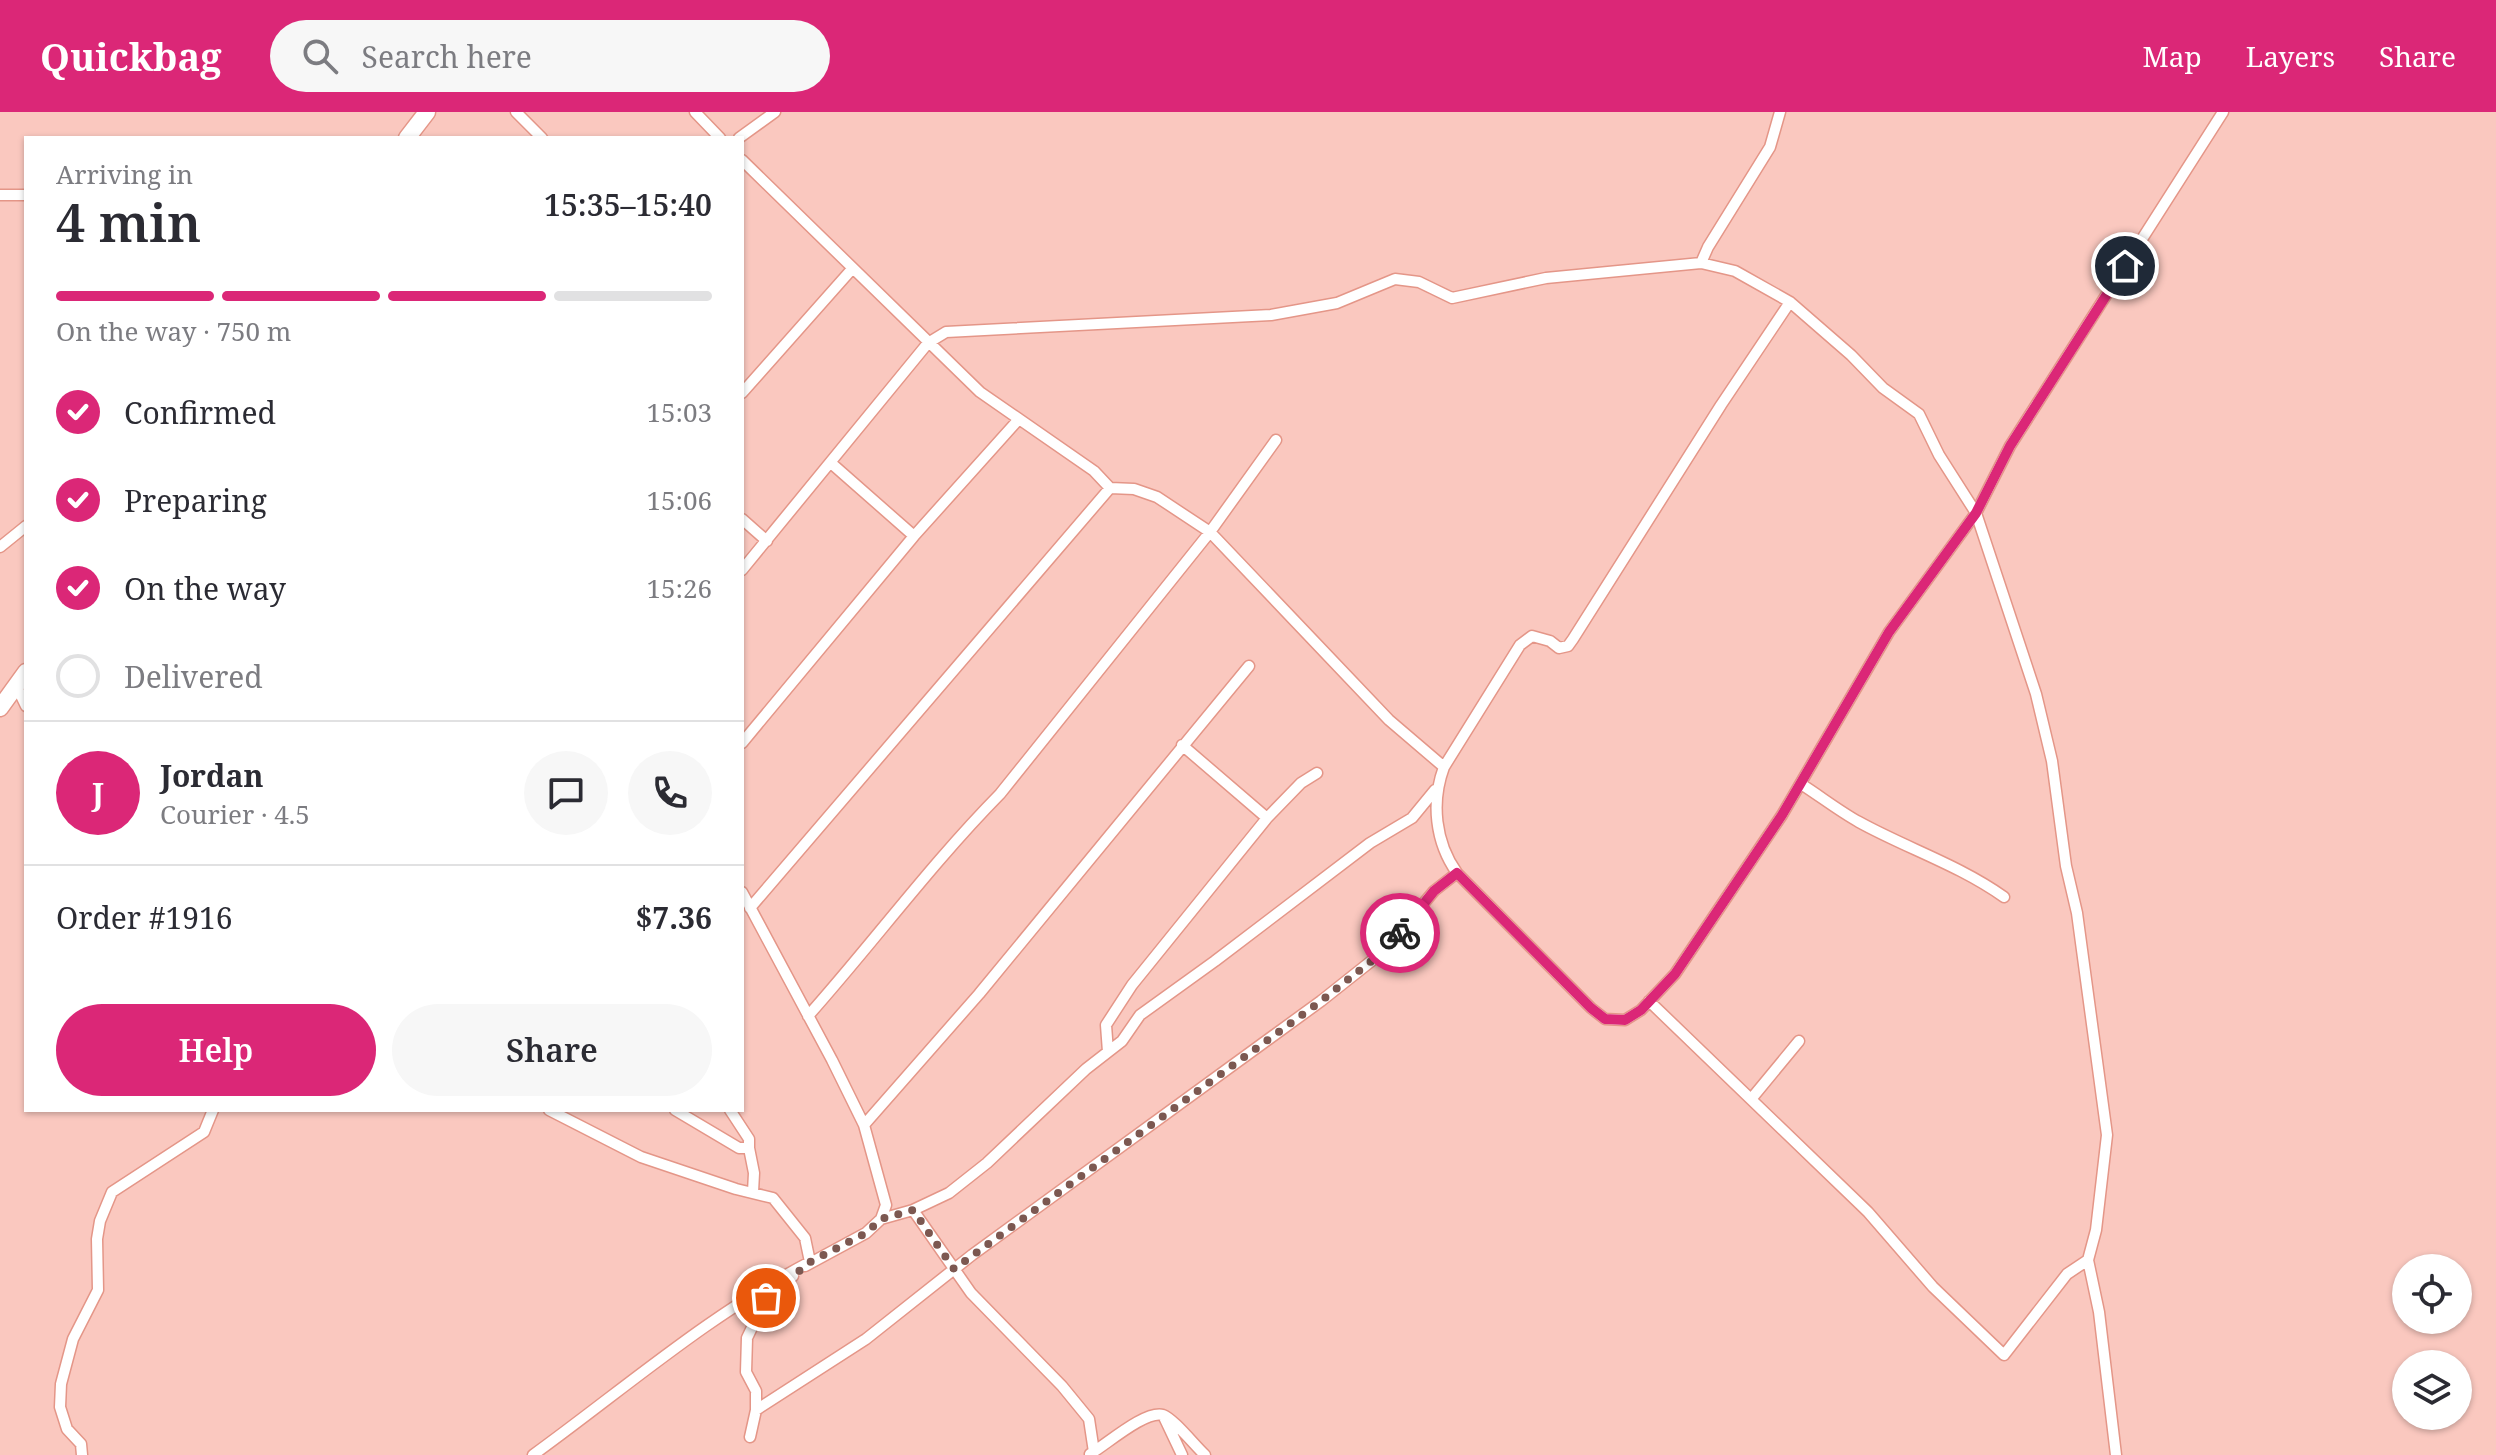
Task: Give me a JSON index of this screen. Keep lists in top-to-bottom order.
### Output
{
  "page": {
    "header": "Quickbag",
    "search": "Search here",
    "nav": ["Map", "Layers", "Share"],
    "heading": ["4 min", "Arriving in", "15:35–15:40"],
    "panel": [
      "Jordan",
      "Courier · 4.5",
      "Order #1916",
      "$7.36"
    ],
    "bar": "On the way · 750 m",
    "list": [
      ["Confirmed", "15:03"],
      ["Preparing", "15:06"],
      ["On the way", "15:26"],
      "Delivered"
    ],
    "round": "J",
    "buttons": ["Help", "Share"]
  }
}
